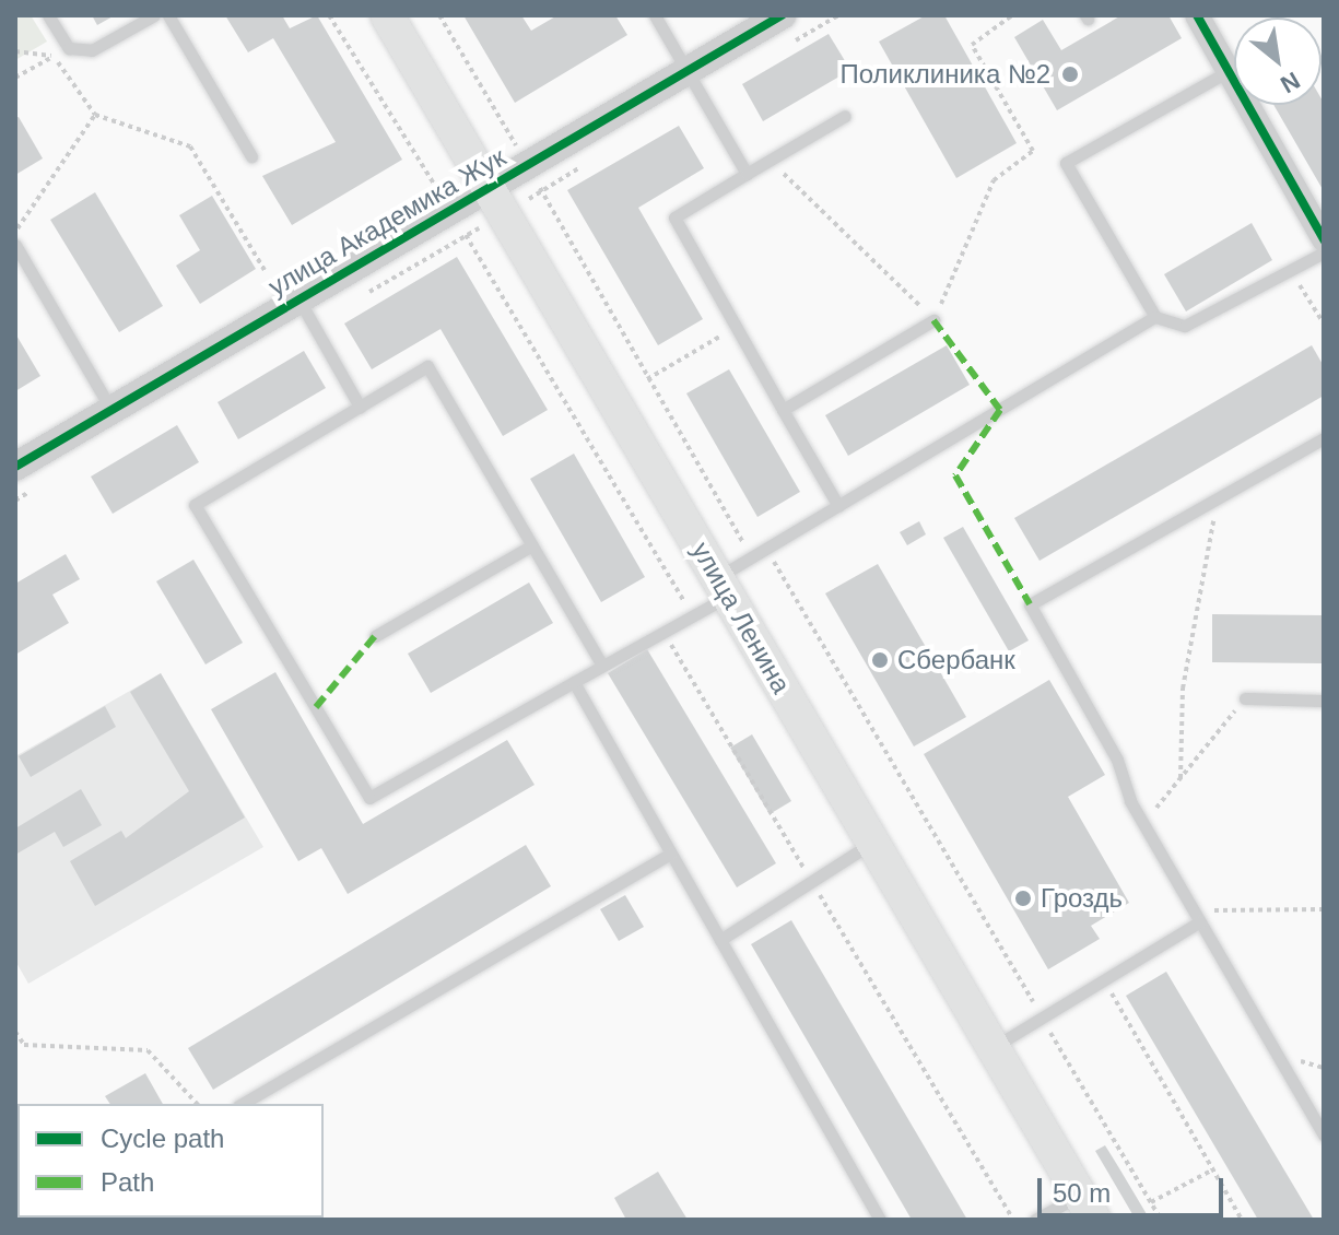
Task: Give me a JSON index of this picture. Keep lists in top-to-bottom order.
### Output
{
  "streets": {
    "main road": ["улица Ленина"],
    "street": ["улица Академика Жук"]
  },
  "crossings": [
    ["улица Академика Жук", "улица Ленина"]
  ],
  "places": ["Поликлиника №2", "Сбербанк", "Гроздь"],
  "legend": ["Cycle path", "Path"],
  "scale_bar": "50 m",
  "north": "bottom right"
}
